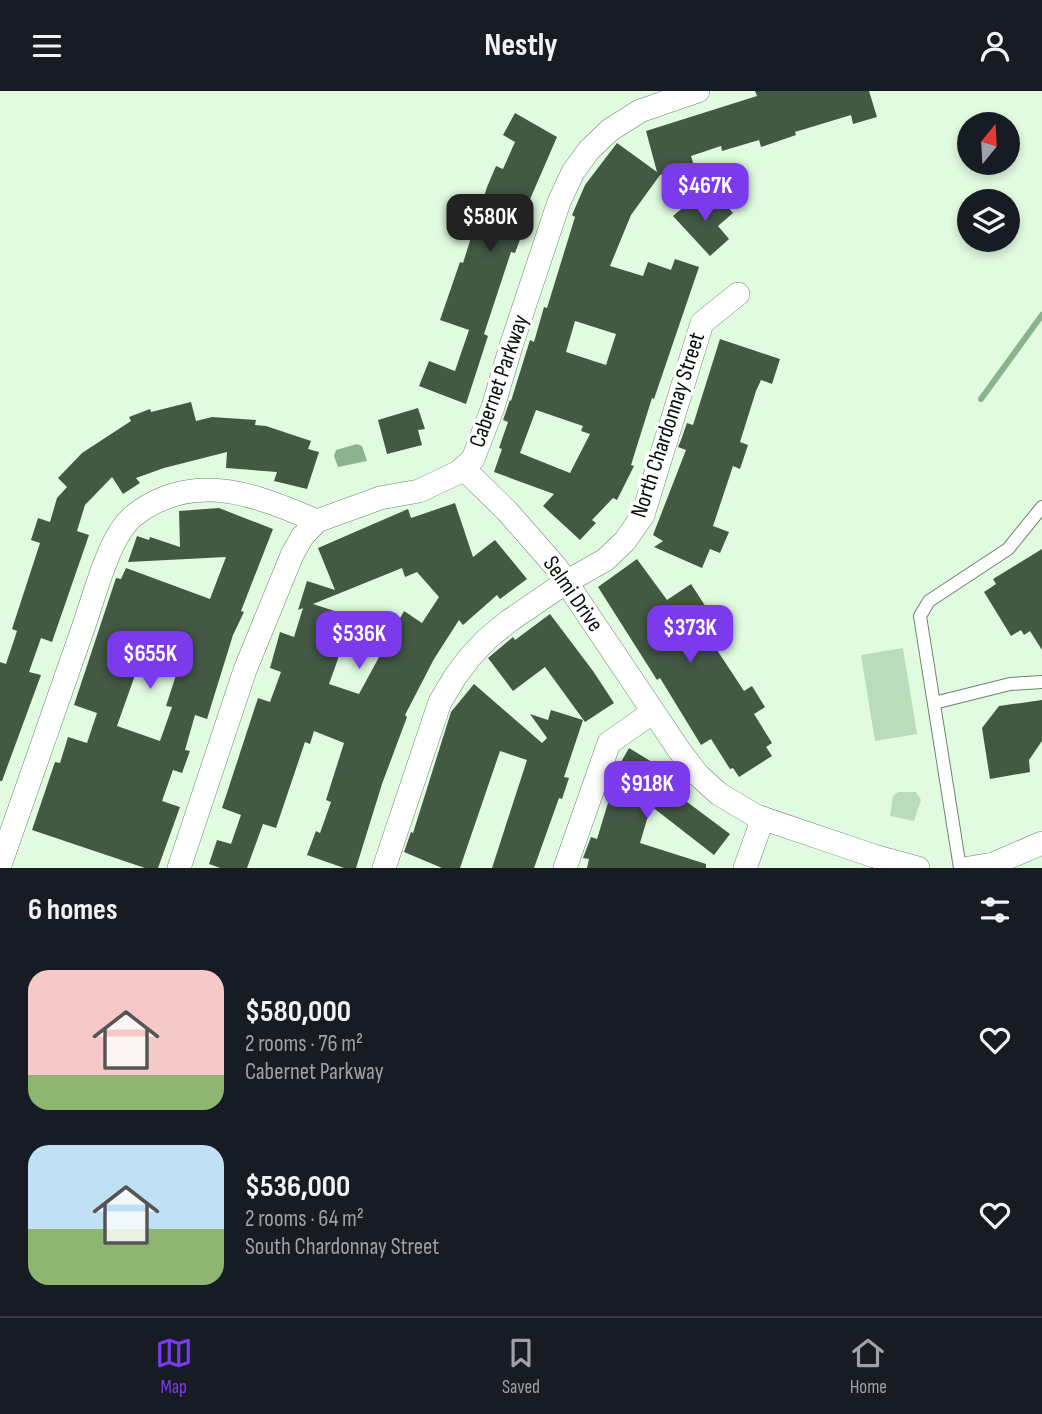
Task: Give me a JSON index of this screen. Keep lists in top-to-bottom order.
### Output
{
  "streets": {
    "street": ["Cabernet Parkway", "North Chardonnay Street", "Selmi Drive"]
  },
  "crossings": [
    ["Cabernet Parkway", "Selmi Drive"],
    ["North Chardonnay Street", "Selmi Drive"]
  ],
  "north": "top",
  "page": {
    "header": "Nestly",
    "price": [
      "$467K",
      "$580K",
      "$373K",
      "$536K",
      "$655K",
      "$918K"
    ],
    "heading": "6 homes",
    "list": [
      {
        "name": "$580,000",
        "note": "2 rooms · 76 m² · Cabernet Parkway"
      },
      {
        "name": "$536,000",
        "note": "2 rooms · 64 m² · South Chardonnay Street"
      }
    ],
    "tabs": ["Map", "Saved", "Home"]
  }
}
